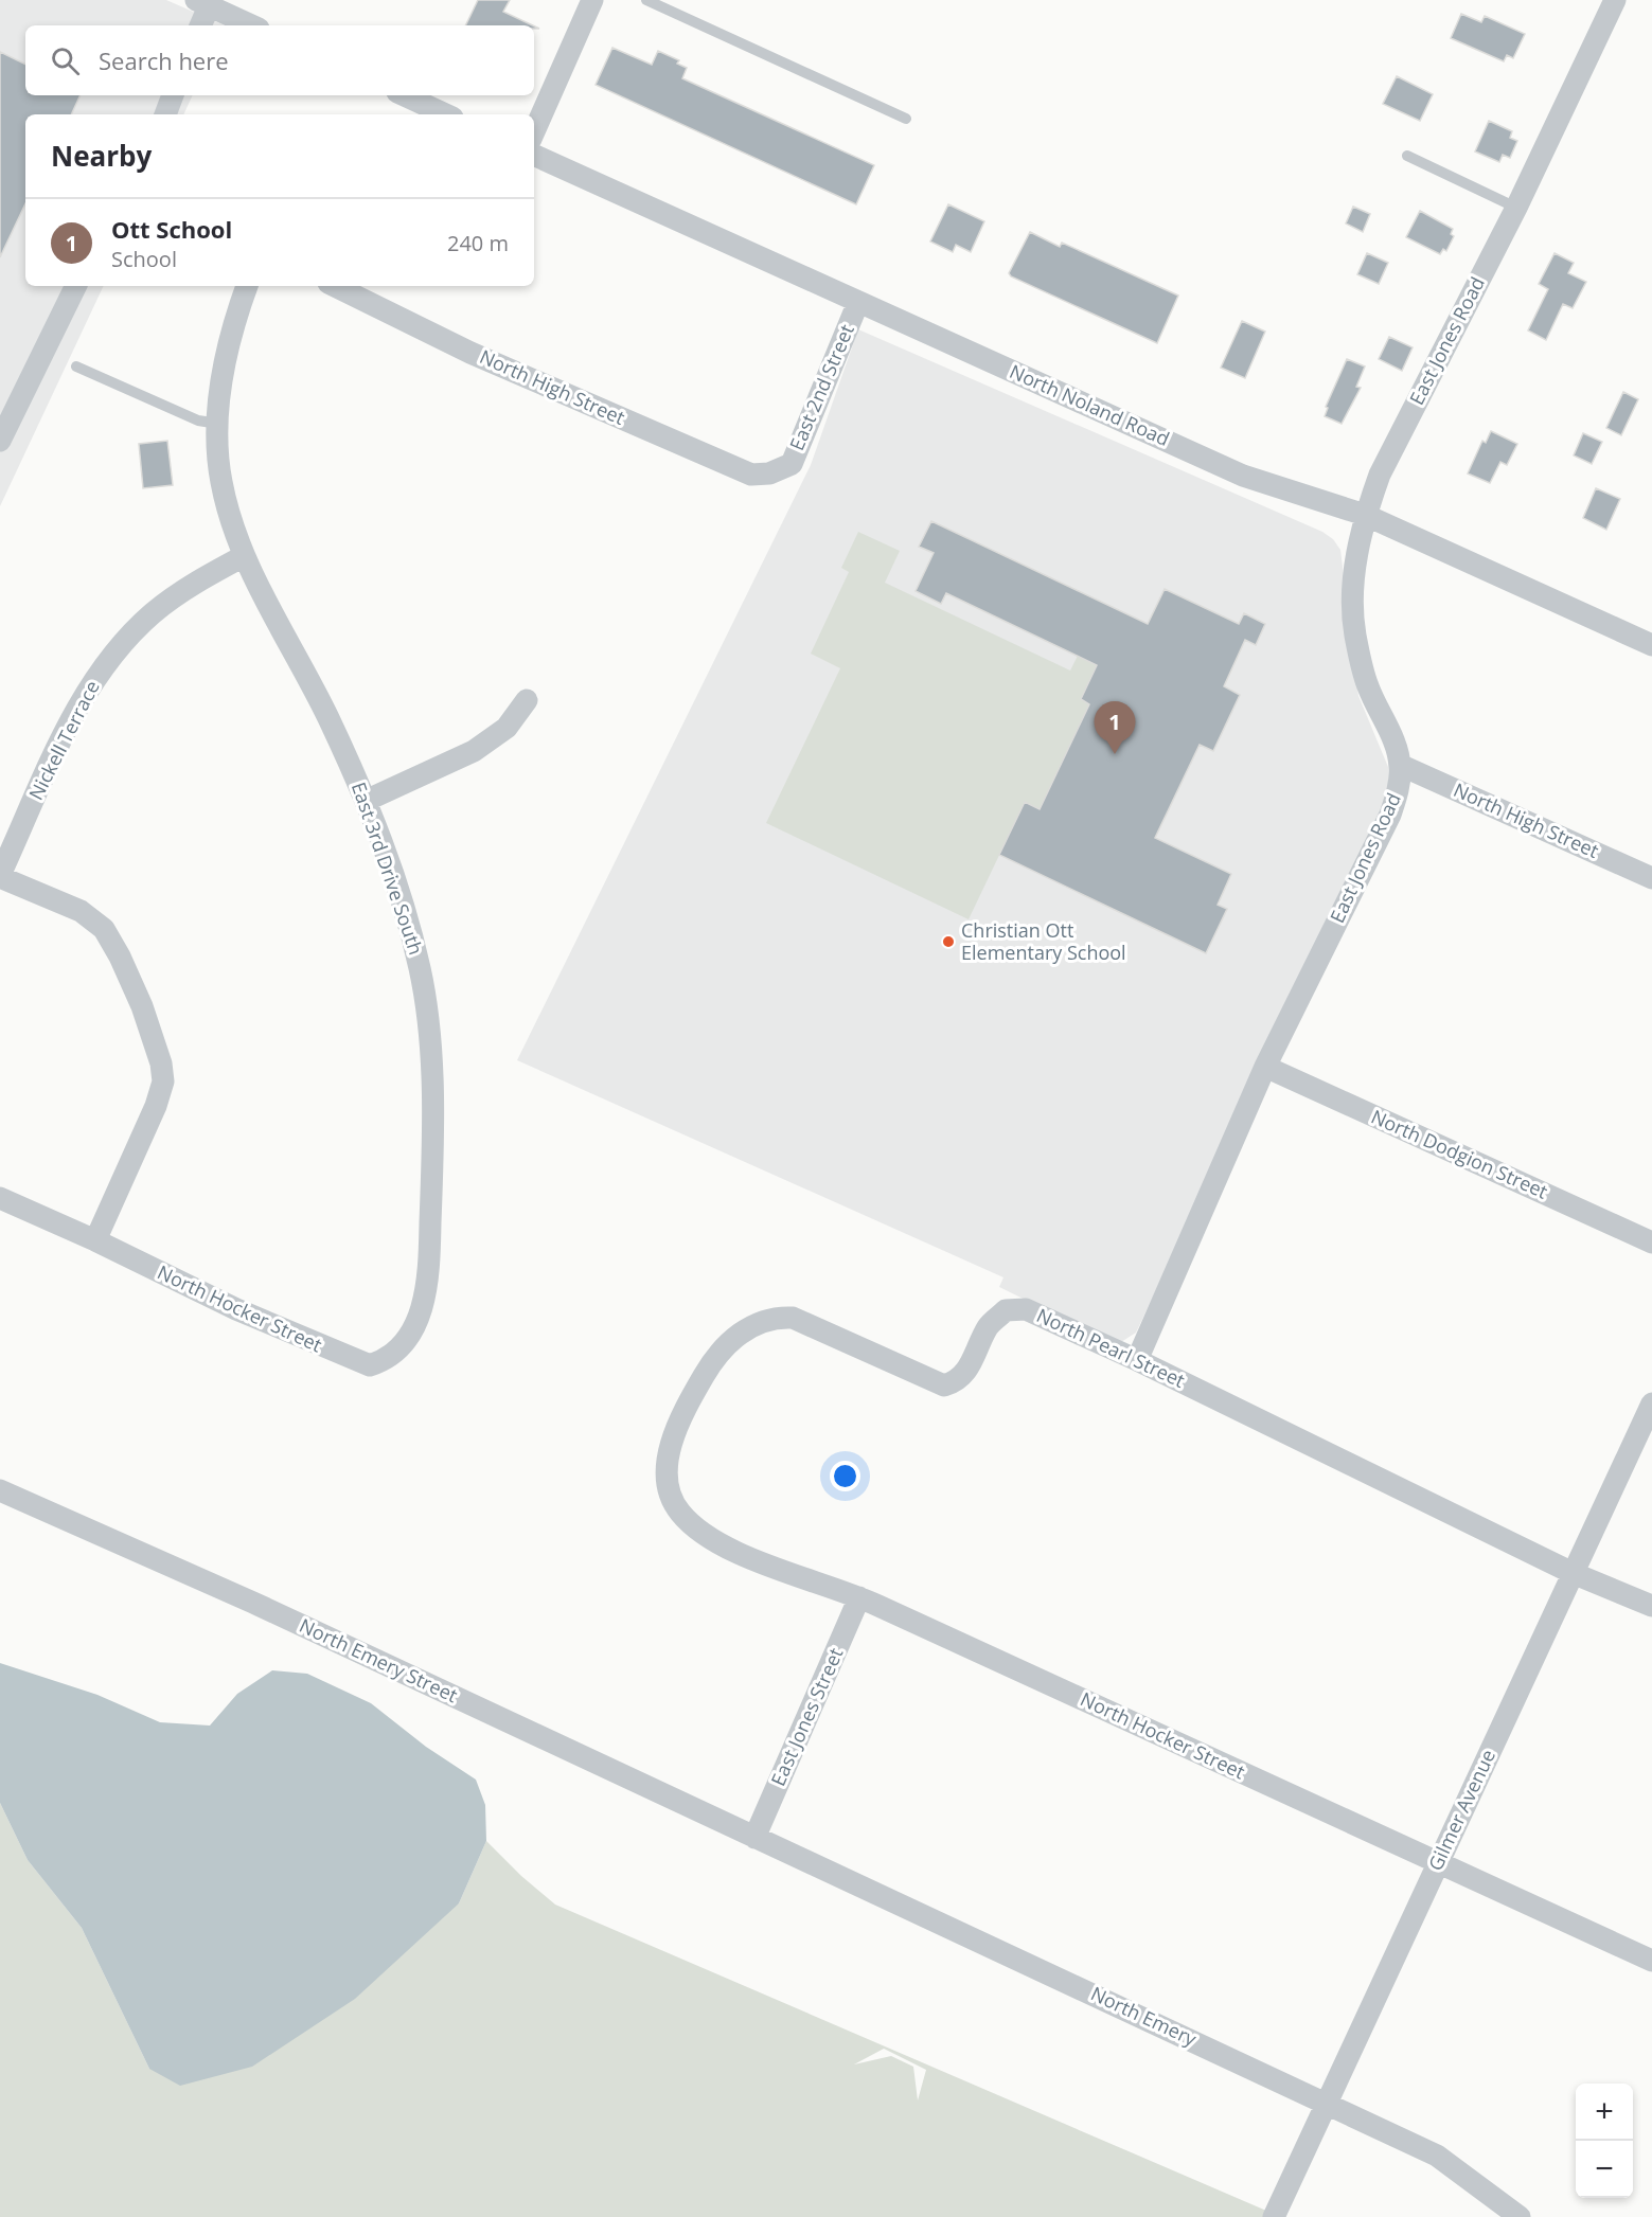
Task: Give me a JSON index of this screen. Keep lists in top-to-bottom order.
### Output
{
  "streets": {
    "street": [
      "East Jones Road",
      "North High Street",
      "East 2nd Street",
      "North Noland Road",
      "Nickell Terrace",
      "East 3rd Drive South",
      "North Dodgion Street",
      "North Hocker Street",
      "North Pearl Street",
      "North Emery Street",
      "East Jones Street",
      "Gilmer Avenue",
      "North Emery"
    ]
  },
  "crossings": [
    ["East Jones Road", "North High Street"],
    ["East Jones Road", "North Noland Road"],
    ["East Jones Road", "North Dodgion Street"],
    ["East Jones Road", "North Pearl Street"],
    ["North High Street", "East 2nd Street"],
    ["East 2nd Street", "North Noland Road"],
    ["Nickell Terrace", "East 3rd Drive South"],
    ["East 3rd Drive South", "North Hocker Street"],
    ["North Hocker Street", "North Pearl Street"],
    ["North Hocker Street", "East Jones Street"],
    ["North Hocker Street", "Gilmer Avenue"],
    ["North Pearl Street", "Gilmer Avenue"],
    ["North Emery Street", "East Jones Street"],
    ["North Emery Street", "North Emery"],
    ["East Jones Street", "North Emery"],
    ["Gilmer Avenue", "North Emery"]
  ],
  "places": ["Christian Ott Elementary School"],
  "page": {
    "search": "Search here",
    "heading": "Nearby",
    "list": [
      {
        "mark": "1",
        "name": "Ott School",
        "note": "School",
        "value": "240 m"
      }
    ],
    "pins": "1",
    "map_buttons": ["+", "−"]
  }
}
